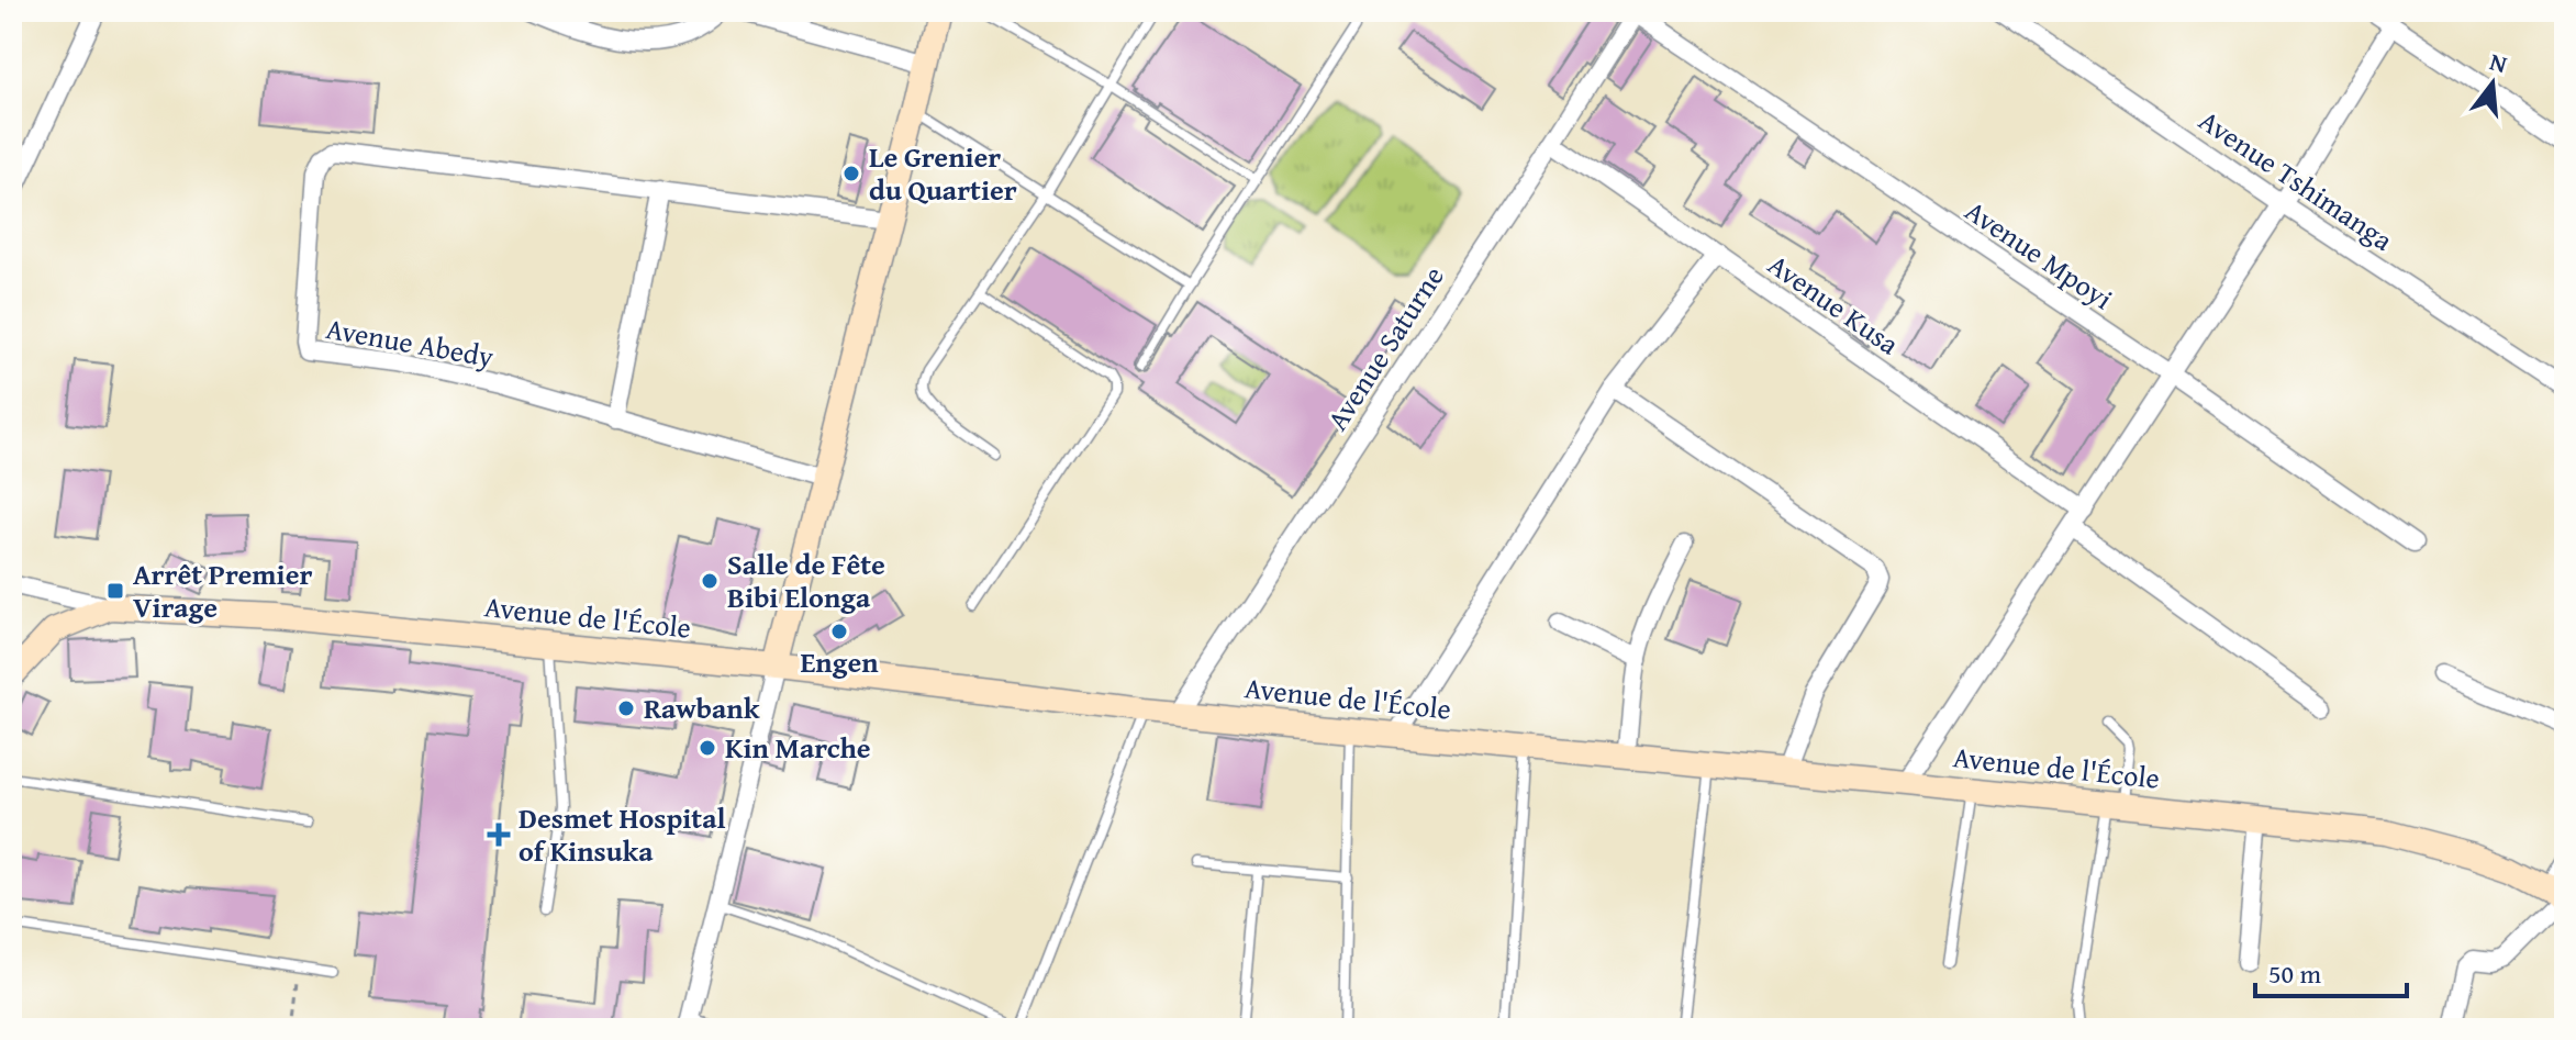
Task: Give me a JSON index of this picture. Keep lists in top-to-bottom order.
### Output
{
  "streets": {
    "main road": ["Avenue de l'École"],
    "street": [
      "Avenue Tshimanga",
      "Avenue Mpoyi",
      "Avenue Kusa",
      "Avenue Abedy",
      "Avenue Saturne"
    ]
  },
  "crossings": [
    ["Avenue Mpoyi", "Avenue Saturne"],
    ["Avenue Kusa", "Avenue Saturne"],
    ["Avenue Saturne", "Avenue de l'École"]
  ],
  "places": {
    "other": [
      "Le Grenier du Quartier",
      "Salle de Fête Bibi Elonga",
      "Engen",
      "Rawbank",
      "Kin Marche"
    ],
    "transit": ["Arrêt Premier Virage"],
    "health": ["Desmet Hospital of Kinsuka"]
  },
  "scale_bar": "50 m",
  "north": "top"
}
